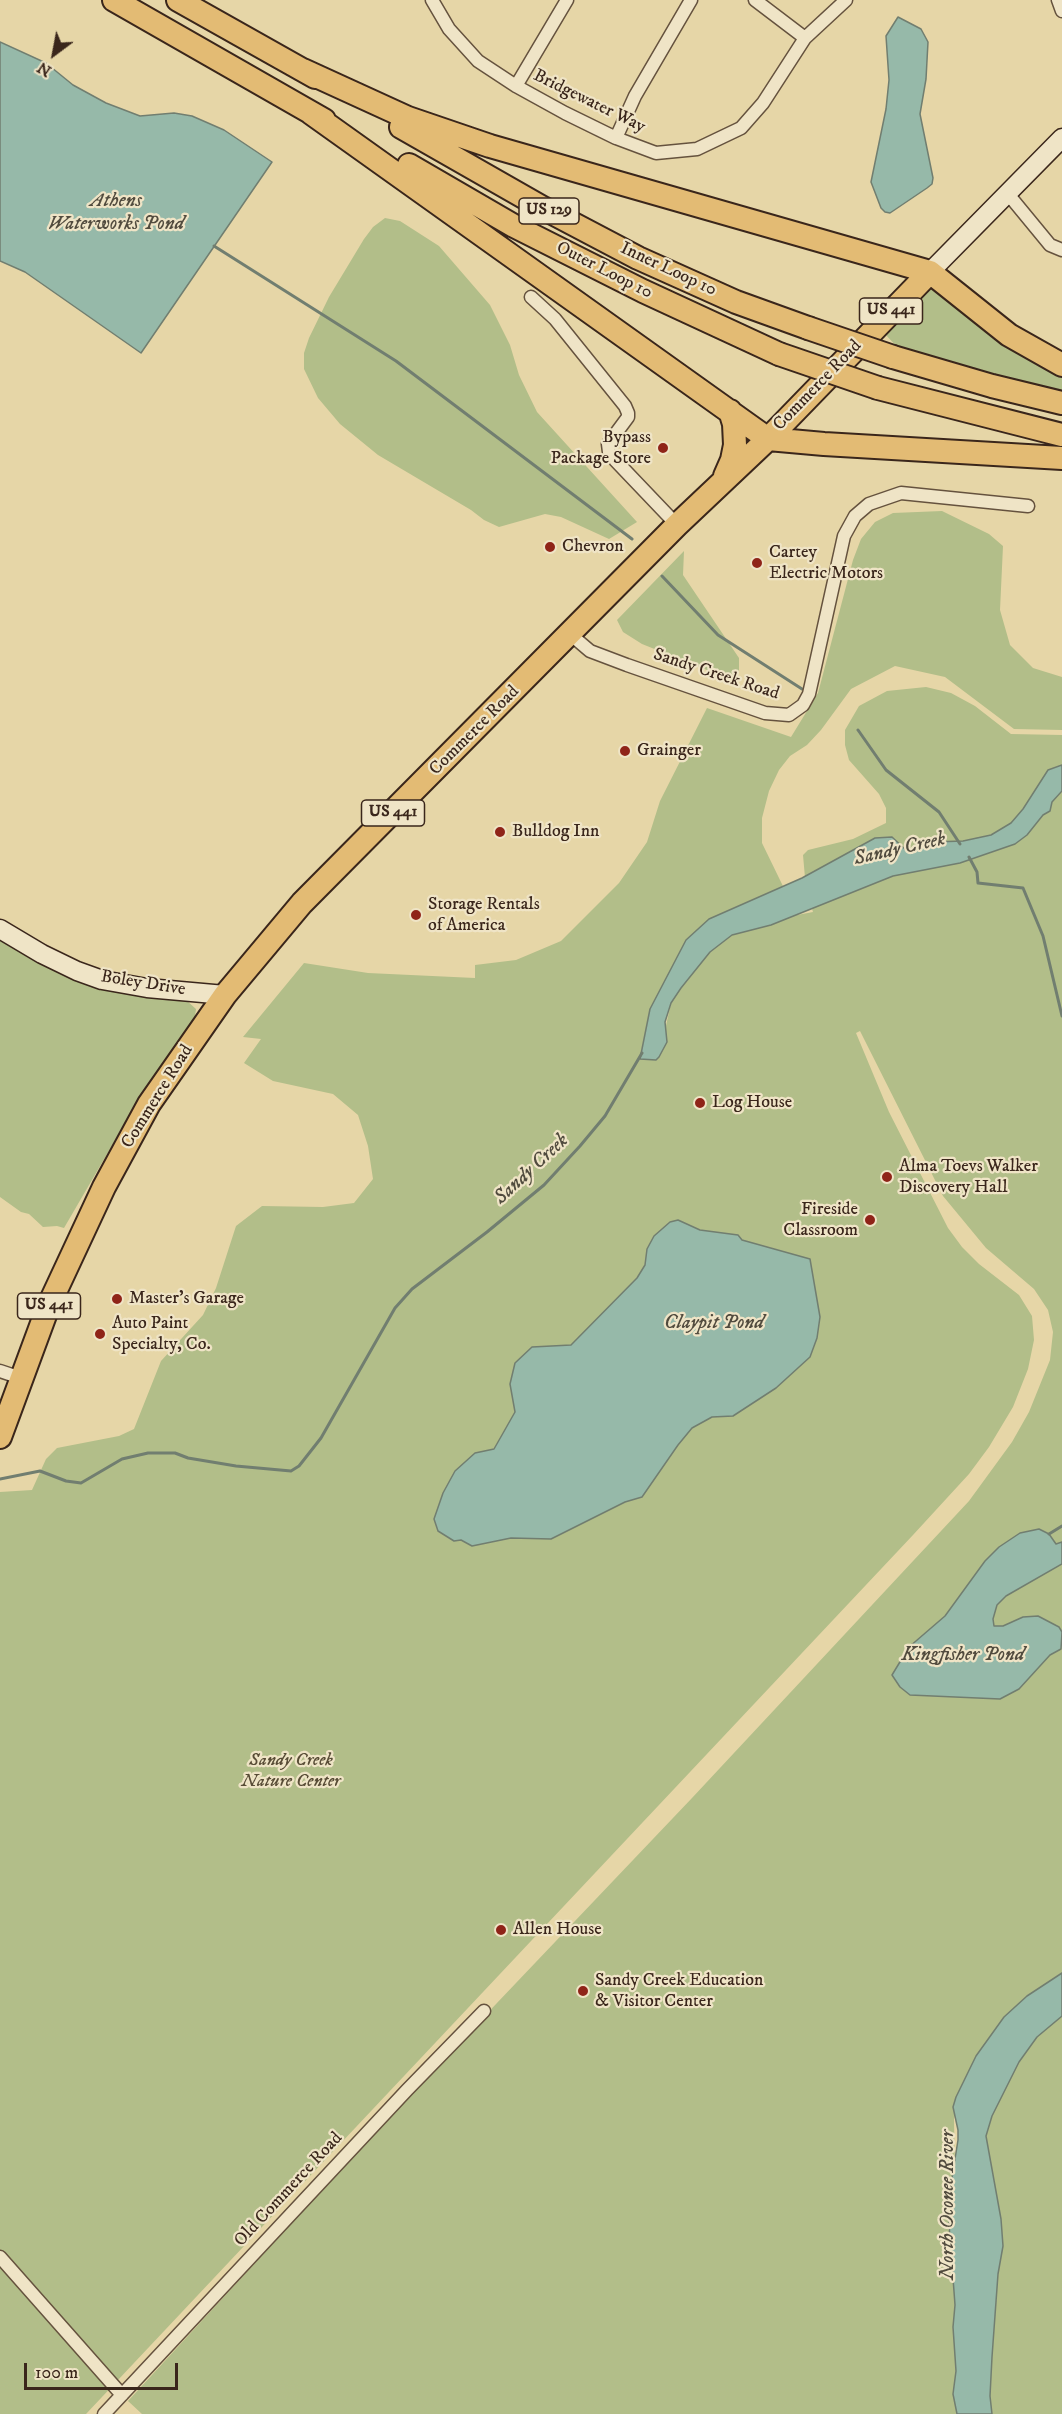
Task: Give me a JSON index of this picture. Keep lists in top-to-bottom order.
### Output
{
  "streets": {
    "highway": [
      "US 129",
      "Inner Loop 10",
      "Outer Loop 10",
      "US 441",
      "Commerce Road"
    ],
    "street": [
      "Bridgewater Way",
      "Sandy Creek Road",
      "Boley Drive",
      "Old Commerce Road"
    ]
  },
  "crossings": [
    ["US 129", "Inner Loop 10"],
    ["Commerce Road", "Sandy Creek Road"],
    ["Commerce Road", "Boley Drive"]
  ],
  "water": [
    "Athens Waterworks Pond",
    "Sandy Creek",
    "Claypit Pond",
    "Kingfisher Pond",
    "North Oconee River"
  ],
  "parks": ["Sandy Creek Nature Center"],
  "places": [
    "Bypass Package Store",
    "Chevron",
    "Cartey Electric Motors",
    "Grainger",
    "Bulldog Inn",
    "Storage Rentals of America",
    "Log House",
    "Alma Toevs Walker Discovery Hall",
    "Fireside Classroom",
    "Master's Garage",
    "Auto Paint Specialty, Co.",
    "Allen House",
    "Sandy Creek Education & Visitor Center"
  ],
  "scale_bar": "100 m",
  "north": "bottom left"
}
